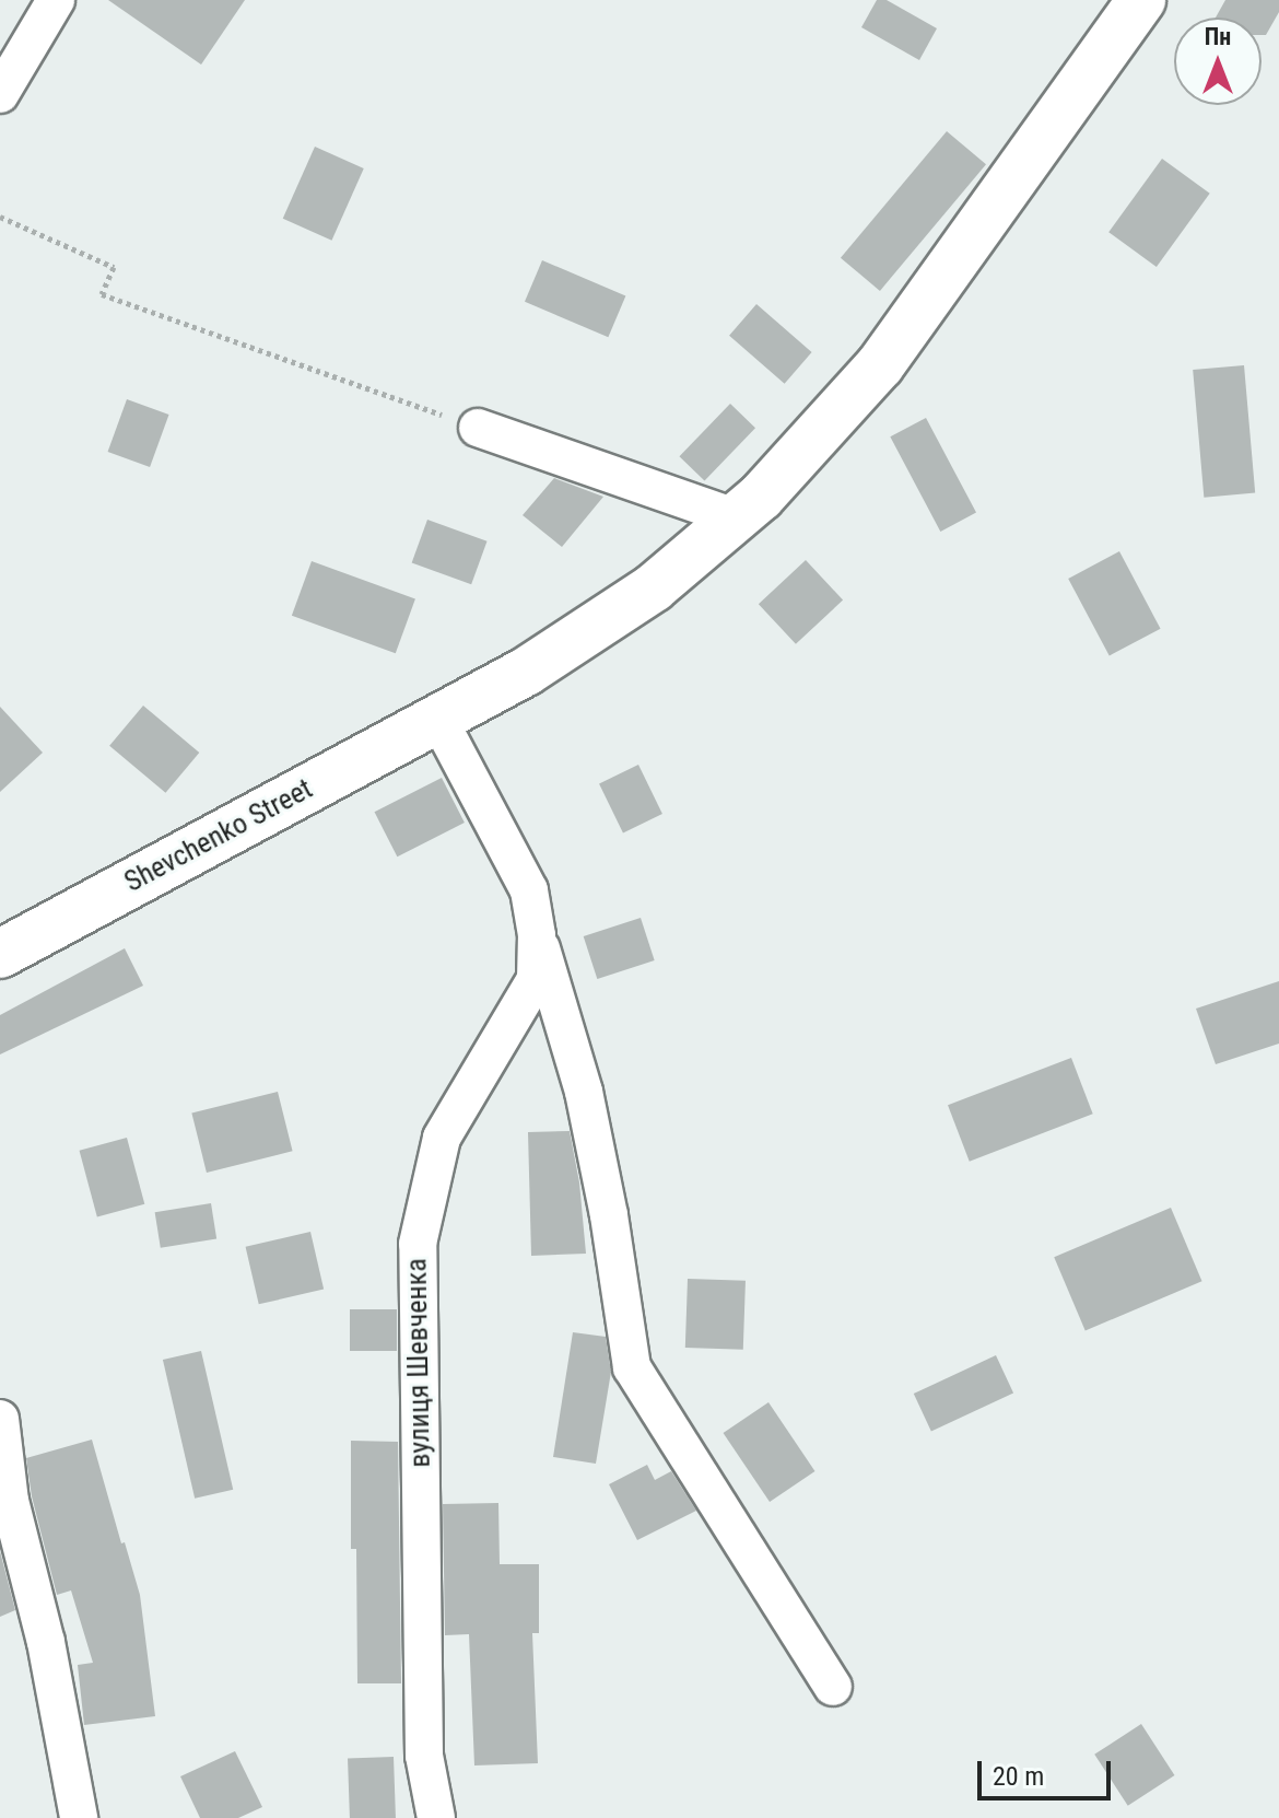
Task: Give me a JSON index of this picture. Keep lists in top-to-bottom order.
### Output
{
  "streets": {
    "main road": ["Shevchenko Street"],
    "street": ["вулиця Шевченка"]
  },
  "crossings": [
    ["Shevchenko Street", "вулиця Шевченка"]
  ],
  "scale_bar": "20 m",
  "north": "top"
}
